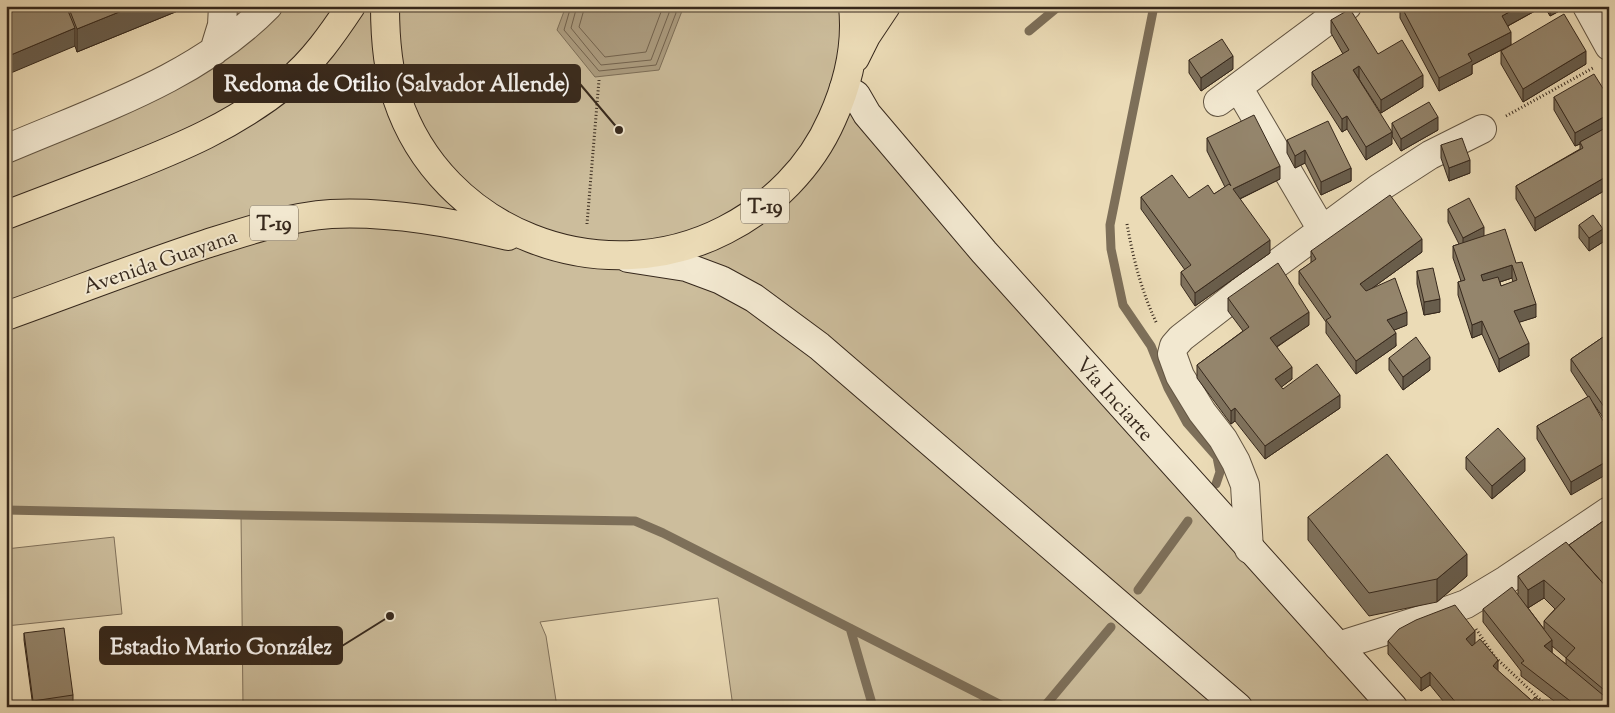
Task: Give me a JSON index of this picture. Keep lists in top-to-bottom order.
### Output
{
  "streets": {
    "highway": ["T-19", "Avenida Guayana"],
    "street": ["Vía Inciarte"]
  },
  "crossings": [
    ["T-19", "Avenida Guayana"],
    ["T-19", "Vía Inciarte"]
  ],
  "places": ["Redoma de Otilio (Salvador Allende)", "Estadio Mario González"]
}
